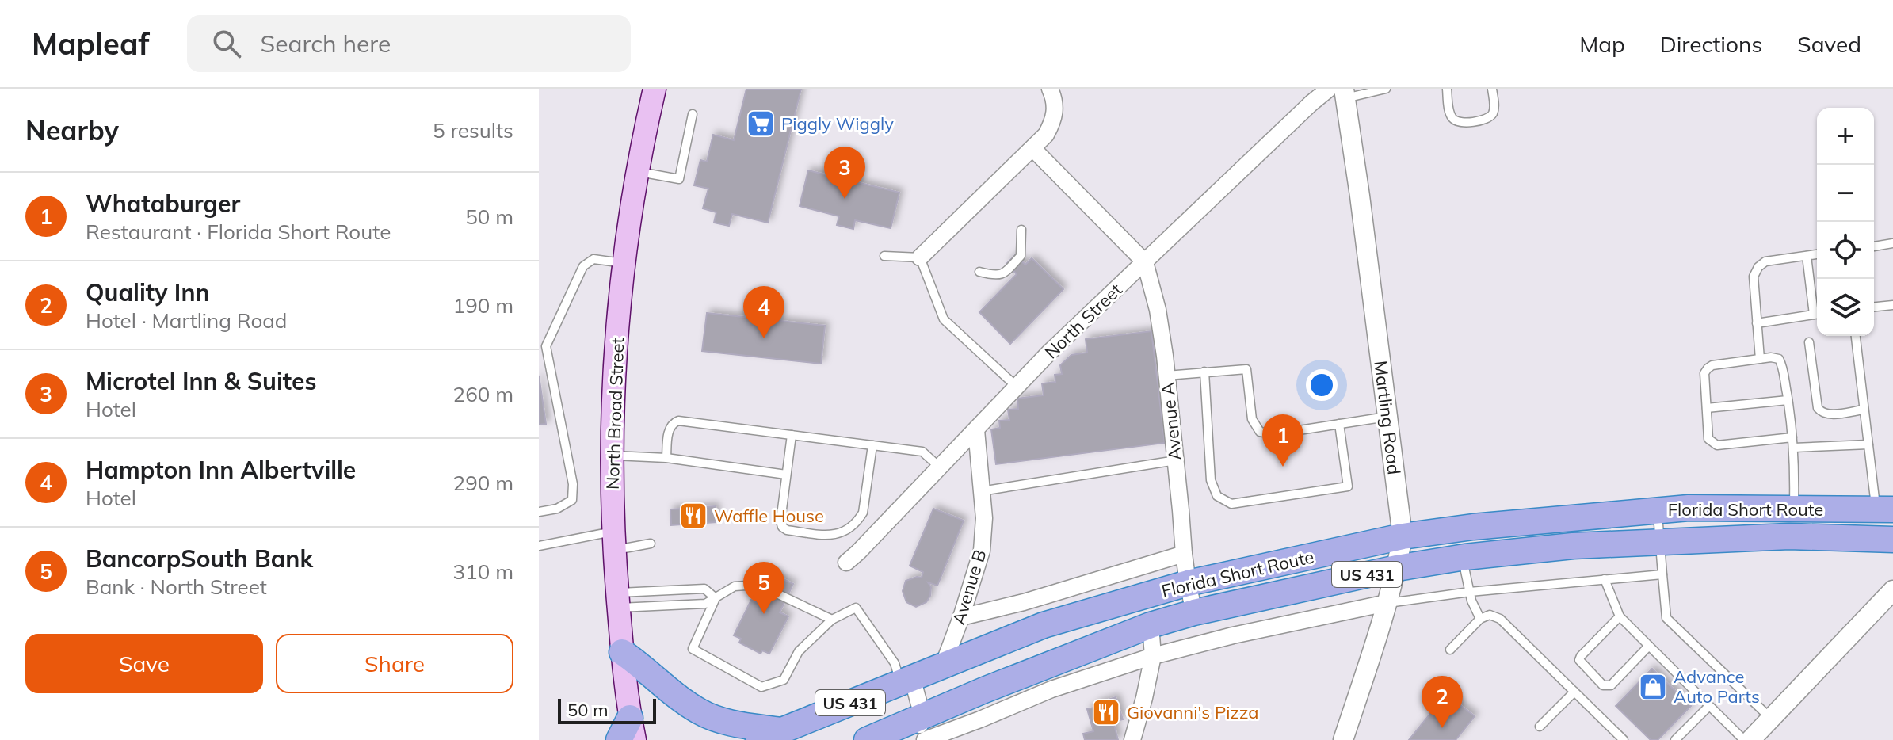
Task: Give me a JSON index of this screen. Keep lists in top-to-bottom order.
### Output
{
  "streets": {
    "highway": ["Florida Short Route", "US 431"],
    "main road": ["North Broad Street"],
    "street": [
      "North Street",
      "Martling Road",
      "Avenue A",
      "Avenue B"
    ]
  },
  "crossings": [
    ["North Street", "Martling Road"],
    ["North Street", "Avenue A"],
    ["North Street", "Avenue B"],
    ["Martling Road", "Florida Short Route"],
    ["Avenue A", "Florida Short Route"],
    ["Florida Short Route", "Avenue B"]
  ],
  "places": {
    "supermarket": ["Piggly Wiggly"],
    "restaurant": ["Waffle House", "Giovanni's Pizza"],
    "shop": ["Advance Auto Parts"]
  },
  "scale_bar": "50 m",
  "page": {
    "header": "Mapleaf",
    "search": "Search here",
    "nav": ["Map", "Directions", "Saved"],
    "heading": ["Nearby", "5 results"],
    "map_buttons": ["+", "−"],
    "pins": [
      "3",
      "4",
      "1",
      "5",
      "2"
    ],
    "list": [
      {
        "mark": "1",
        "name": "Whataburger",
        "note": "Restaurant · Florida Short Route",
        "value": "50 m"
      },
      {
        "mark": "2",
        "name": "Quality Inn",
        "note": "Hotel · Martling Road",
        "value": "190 m"
      },
      {
        "mark": "3",
        "name": "Microtel Inn & Suites",
        "note": "Hotel",
        "value": "260 m"
      },
      {
        "mark": "4",
        "name": "Hampton Inn Albertville",
        "note": "Hotel",
        "value": "290 m"
      },
      {
        "mark": "5",
        "name": "BancorpSouth Bank",
        "note": "Bank · North Street",
        "value": "310 m"
      }
    ],
    "buttons": ["Save", "Share"],
    "scale": "50 m"
  }
}
